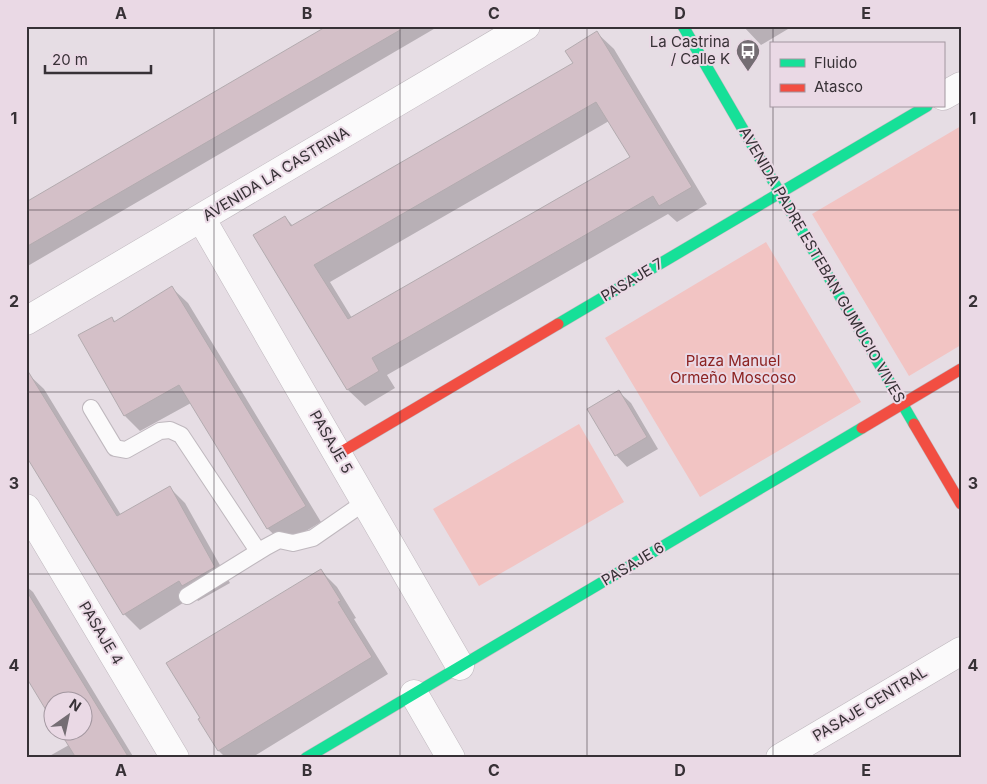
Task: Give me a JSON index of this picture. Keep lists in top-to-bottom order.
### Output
{
  "streets": {
    "street": [
      "AVENIDA LA CASTRINA",
      "AVENIDA PADRE ESTEBAN GUMUCIO VIVES",
      "PASAJE 7",
      "PASAJE 5",
      "PASAJE 6",
      "PASAJE 4",
      "PASAJE CENTRAL"
    ]
  },
  "crossings": [
    ["AVENIDA LA CASTRINA", "PASAJE 5"],
    ["AVENIDA PADRE ESTEBAN GUMUCIO VIVES", "PASAJE 7"],
    ["AVENIDA PADRE ESTEBAN GUMUCIO VIVES", "PASAJE 6"],
    ["PASAJE 7", "PASAJE 5"],
    ["PASAJE 5", "PASAJE 6"]
  ],
  "parks": ["Plaza Manuel Ormeño Moscoso"],
  "places": {
    "bus stop": ["La Castrina / Calle K"]
  },
  "legend": ["Fluido", "Atasco"],
  "scale_bar": "20 m",
  "north": "top right",
  "grid": {
    "columns": [
      "A",
      "B",
      "C",
      "D",
      "E"
    ],
    "rows": [
      "1",
      "2",
      "3",
      "4"
    ]
  }
}
